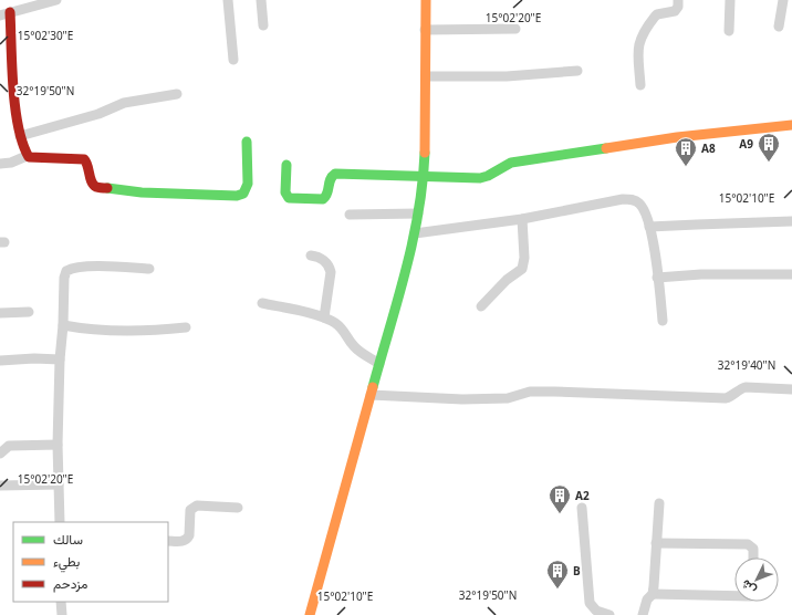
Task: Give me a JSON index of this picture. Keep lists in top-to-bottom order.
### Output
{
  "places": {
    "building": [
      "A9",
      "A8",
      "A2",
      "B"
    ]
  },
  "legend": ["سالك", "بطيء", "مزدحم"],
  "north": "bottom left",
  "coordinates": [
    "15°02'20\"E",
    "15°02'30\"E",
    "32°19'50\"N",
    "15°02'10\"E",
    "32°19'40\"N"
  ]
}
